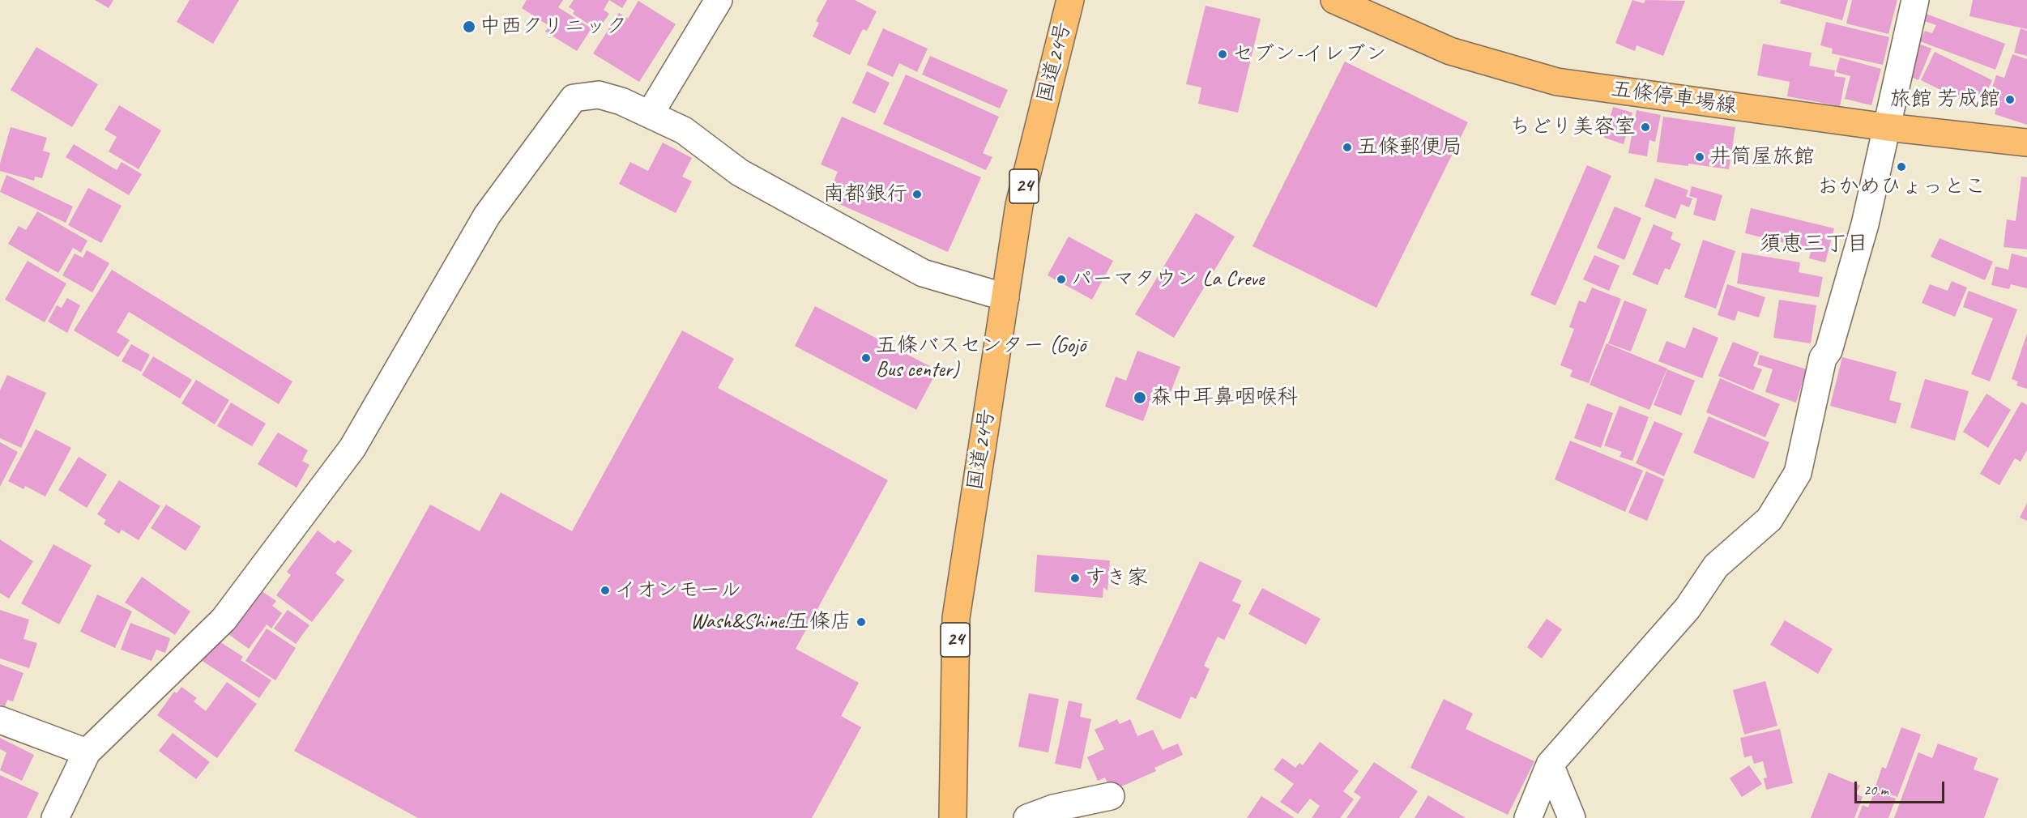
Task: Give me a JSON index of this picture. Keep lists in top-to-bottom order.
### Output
{
  "streets": {
    "main road": ["国道24号", "五條停車場線", "24"]
  },
  "districts": ["須恵三丁目"],
  "places": [
    "中西クリニック",
    "セブン-イレブン",
    "旅館 芳成館",
    "ちどり美容室",
    "五條郵便局",
    "井筒屋旅館",
    "おかめひょっとこ",
    "南都銀行",
    "パーマタウン La Creve",
    "五條バスセンター (Gojō Bus center)",
    "森中耳鼻咽喉科",
    "すき家",
    "イオンモール",
    "Wash&Shine!五條店"
  ],
  "scale_bar": "20 m"
}
